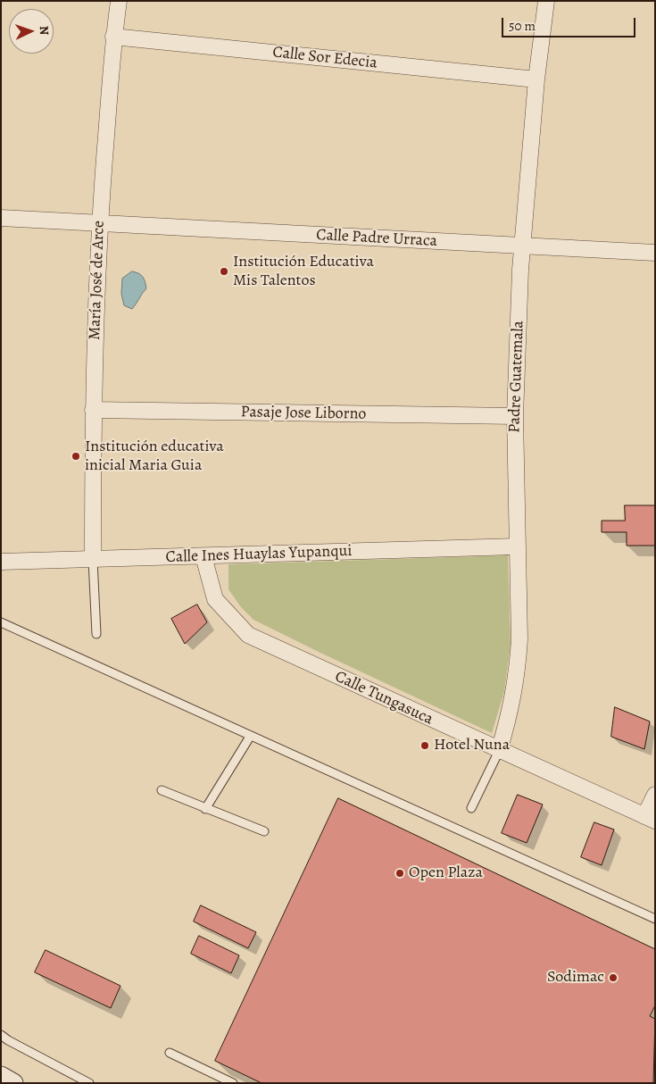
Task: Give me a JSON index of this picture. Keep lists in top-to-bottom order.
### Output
{
  "streets": {
    "street": [
      "Calle Sor Edecia",
      "Calle Padre Urraca",
      "María José de Arce",
      "Padre Guatemala",
      "Pasaje Jose Liborno",
      "Calle Ines Huaylas Yupanqui",
      "Calle Tungasuca"
    ]
  },
  "crossings": [
    ["Calle Sor Edecia", "María José de Arce"],
    ["Calle Sor Edecia", "Padre Guatemala"],
    ["Calle Padre Urraca", "María José de Arce"],
    ["Calle Padre Urraca", "Padre Guatemala"],
    ["María José de Arce", "Pasaje Jose Liborno"],
    ["María José de Arce", "Calle Ines Huaylas Yupanqui"],
    ["Padre Guatemala", "Pasaje Jose Liborno"],
    ["Padre Guatemala", "Calle Ines Huaylas Yupanqui"],
    ["Padre Guatemala", "Calle Tungasuca"],
    ["Calle Ines Huaylas Yupanqui", "Calle Tungasuca"]
  ],
  "places": [
    "Institución Educativa Mis Talentos",
    "Institución educativa inicial Maria Guia",
    "Hotel Nuna",
    "Open Plaza",
    "Sodimac"
  ],
  "scale_bar": "50 m",
  "north": "right"
}
